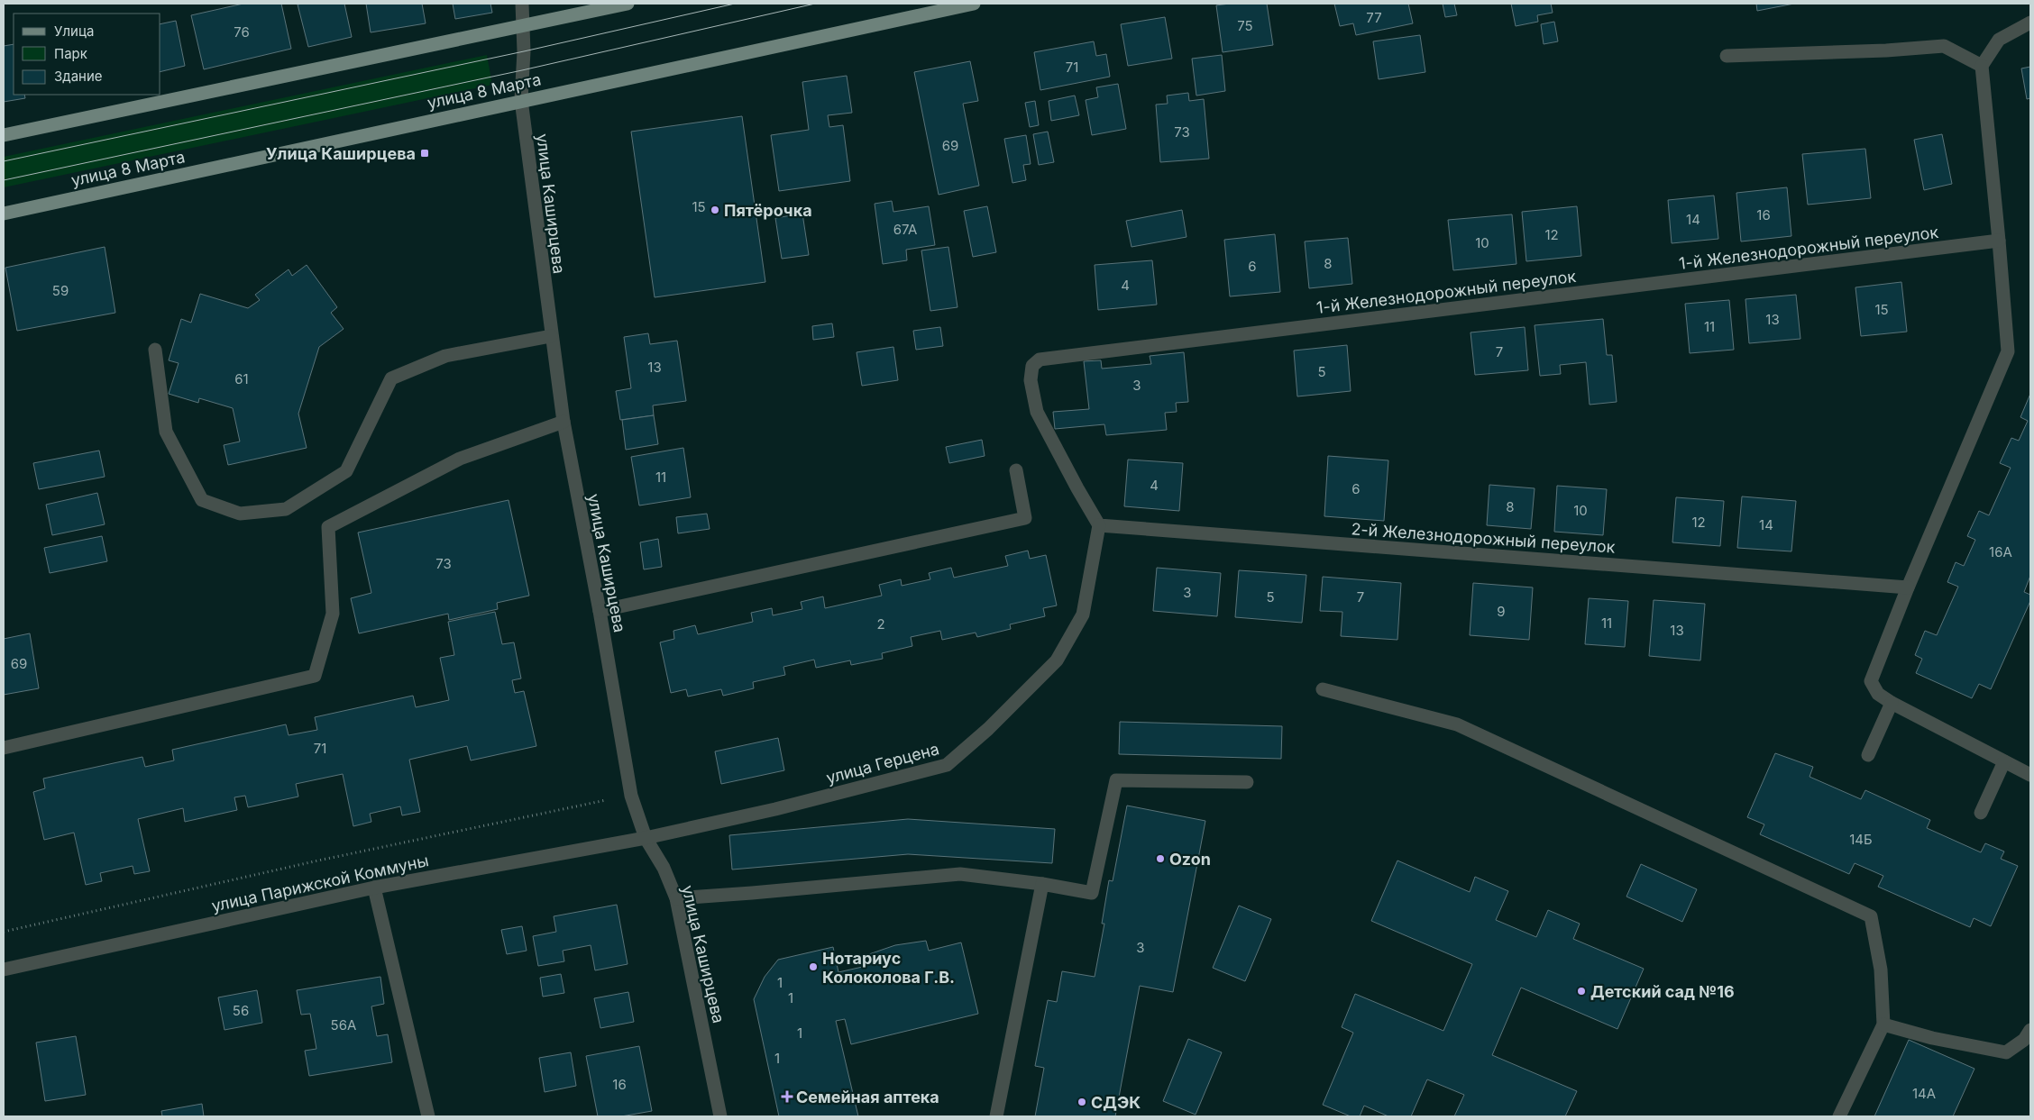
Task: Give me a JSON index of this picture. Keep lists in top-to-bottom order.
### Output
{
  "streets": {
    "main road": ["улица 8 Марта"],
    "street": [
      "улица Каширцева",
      "1-й Железнодорожный переулок",
      "2-й Железнодорожный переулок",
      "улица Герцена",
      "улица Парижской Коммуны"
    ]
  },
  "crossings": [
    ["улица 8 Марта", "улица Каширцева"],
    ["улица Каширцева", "улица Герцена"],
    ["улица Каширцева", "улица Парижской Коммуны"],
    ["1-й Железнодорожный переулок", "2-й Железнодорожный переулок"],
    ["1-й Железнодорожный переулок", "улица Герцена"],
    ["2-й Железнодорожный переулок", "улица Герцена"],
    ["улица Герцена", "улица Парижской Коммуны"]
  ],
  "places": {
    "transit": ["Улица Каширцева"],
    "other": [
      "Пятёрочка",
      "Ozon",
      "Нотариус Колоколова Г.В.",
      "Детский сад №16",
      "СДЭК"
    ],
    "health": ["Семейная аптека"]
  },
  "house_numbers": [
    "77",
    "75",
    "76",
    "71",
    "73",
    "69",
    "15",
    "16",
    "14",
    "67А",
    "12",
    "10",
    "8",
    "6",
    "4",
    "59",
    "15",
    "13",
    "11",
    "7",
    "13",
    "5",
    "61",
    "3",
    "11",
    "4",
    "6",
    "8",
    "10",
    "12",
    "14",
    "16А",
    "73",
    "3",
    "5",
    "7",
    "9",
    "11",
    "2",
    "13",
    "69",
    "71",
    "14Б",
    "3",
    "1",
    "1",
    "56",
    "56А",
    "1",
    "1",
    "16",
    "14А"
  ],
  "legend": ["Улица", "Парк", "Здание"]
}
